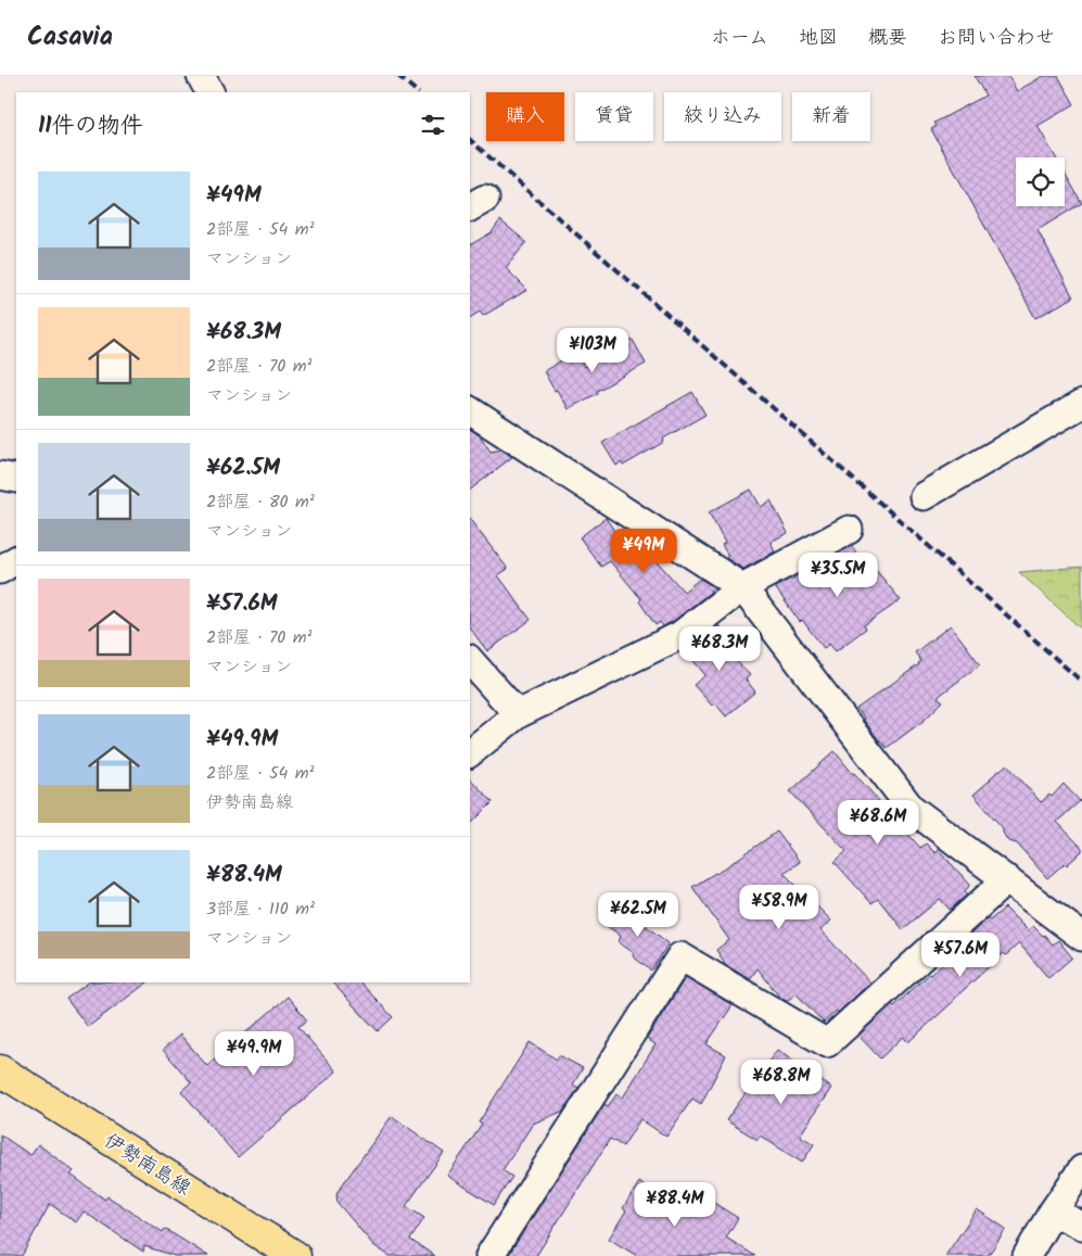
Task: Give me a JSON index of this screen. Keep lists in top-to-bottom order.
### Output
{
  "streets": {
    "main road": ["伊勢南島線"]
  },
  "page": {
    "header": "Casavia",
    "nav": [
      "ホーム",
      "地図",
      "概要",
      "お問い合わせ"
    ],
    "chip": [
      "購入",
      "賃貸",
      "絞り込み",
      "新着"
    ],
    "heading": "11件の物件",
    "list": [
      {
        "name": "¥49M",
        "note": "2部屋 · 54 m² · マンション"
      },
      {
        "name": "¥68.3M",
        "note": "2部屋 · 70 m² · マンション"
      },
      {
        "name": "¥62.5M",
        "note": "2部屋 · 80 m² · マンション"
      },
      {
        "name": "¥57.6M",
        "note": "2部屋 · 70 m² · マンション"
      },
      {
        "name": "¥49.9M",
        "note": "2部屋 · 54 m² · 伊勢南島線"
      },
      {
        "name": "¥88.4M",
        "note": "3部屋 · 110 m² · マンション"
      }
    ],
    "price": [
      "¥103M",
      "¥49M",
      "¥35.5M",
      "¥68.3M",
      "¥68.6M",
      "¥58.9M",
      "¥62.5M",
      "¥57.6M",
      "¥49.9M",
      "¥68.8M",
      "¥88.4M"
    ]
  }
}
